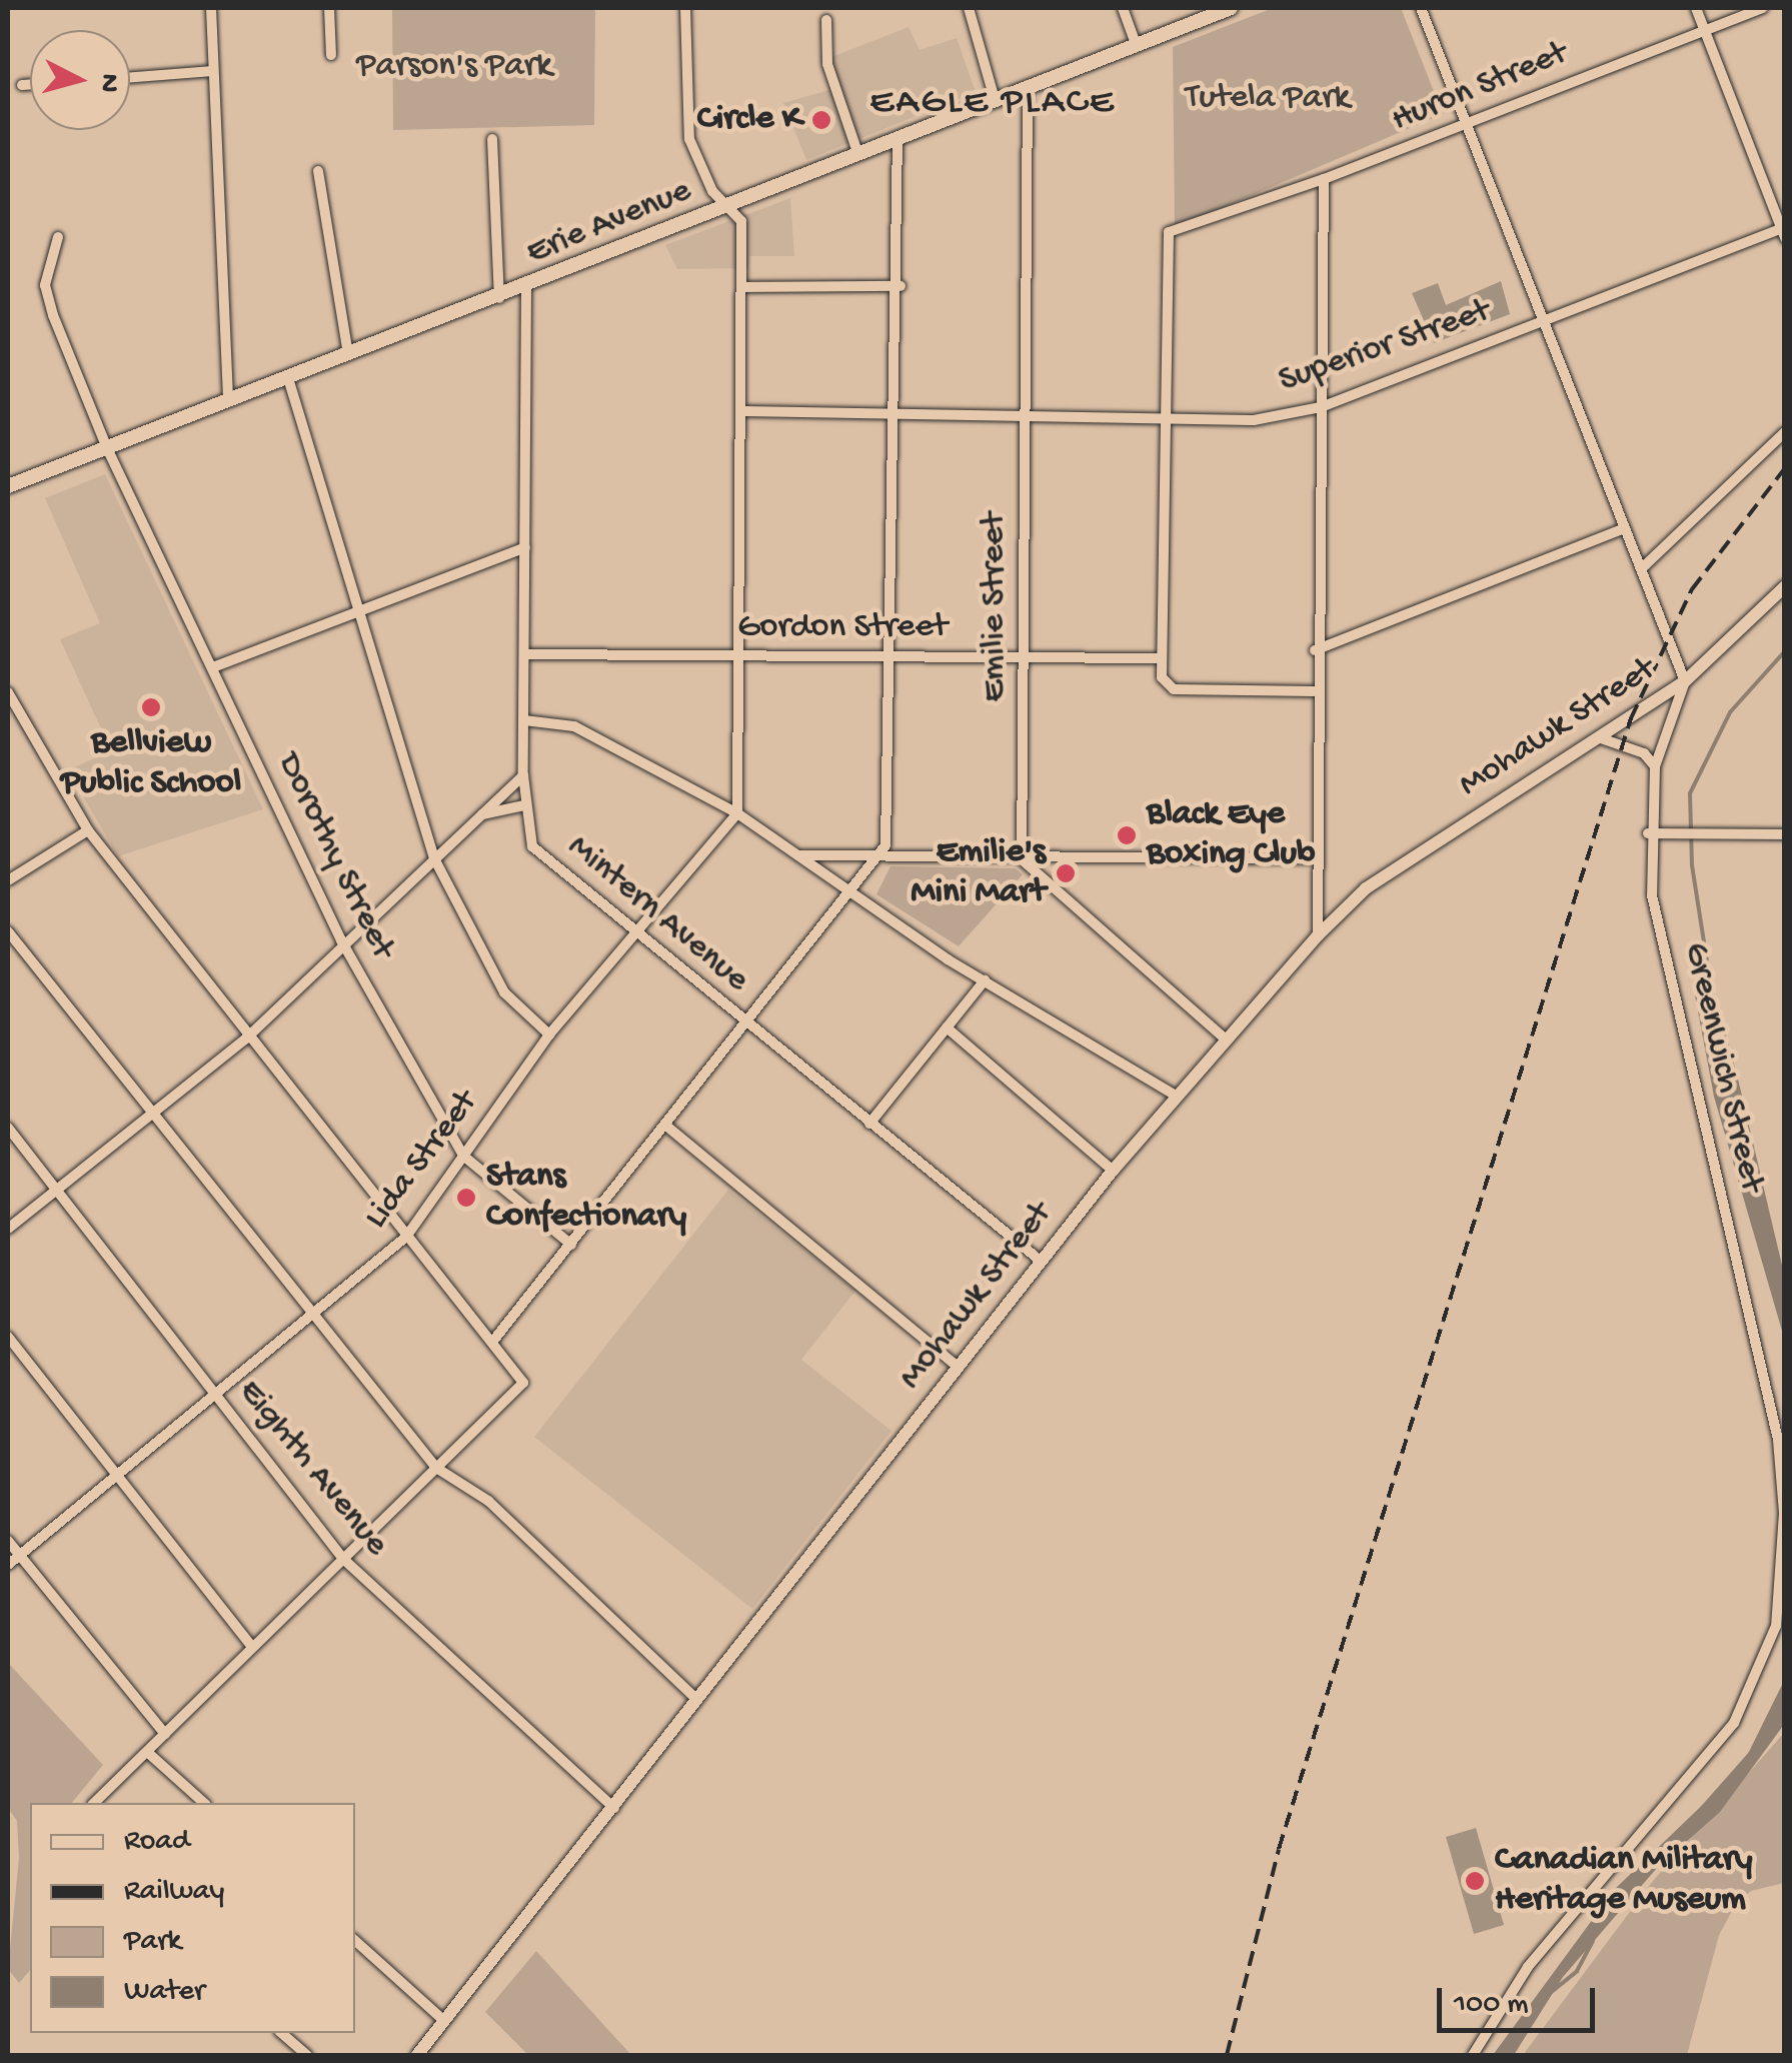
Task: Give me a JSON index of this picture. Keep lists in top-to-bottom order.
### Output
{
  "streets": {
    "main road": ["Erie Avenue"],
    "street": [
      "Huron Street",
      "Superior Street",
      "Emilie Street",
      "Gordon Street",
      "Mohawk Street",
      "Dorothy Street",
      "Mintern Avenue",
      "Greenwich Street",
      "Lida Street",
      "Eighth Avenue"
    ]
  },
  "crossings": [
    ["Huron Street", "Superior Street"],
    ["Erie Avenue", "Emilie Street"],
    ["Erie Avenue", "Dorothy Street"],
    ["Erie Avenue", "Mintern Avenue"],
    ["Superior Street", "Emilie Street"],
    ["Emilie Street", "Gordon Street"],
    ["Gordon Street", "Mintern Avenue"],
    ["Mohawk Street", "Mintern Avenue"],
    ["Mohawk Street", "Greenwich Street"],
    ["Mohawk Street", "Eighth Avenue"],
    ["Dorothy Street", "Lida Street"],
    ["Mintern Avenue", "Lida Street"],
    ["Lida Street", "Eighth Avenue"]
  ],
  "districts": ["EAGLE PLACE"],
  "parks": ["Parson's Park", "Tutela Park"],
  "places": [
    "Circle K",
    "Bellview Public School",
    "Black Eye Boxing Club",
    "Emilie's Mini Mart",
    "Stans Confectionary",
    "Canadian Military Heritage Museum"
  ],
  "legend": [
    "Road",
    "Railway",
    "Park",
    "Water"
  ],
  "scale_bar": "100 m",
  "north": "right"
}
